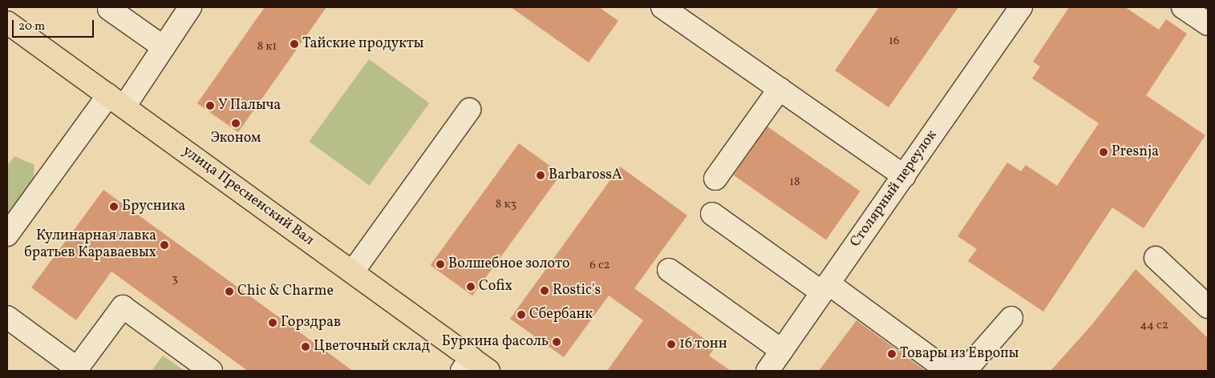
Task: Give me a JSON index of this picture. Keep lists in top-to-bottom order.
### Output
{
  "streets": {
    "main road": ["улица Пресненский Вал"],
    "street": ["Столярный переулок"]
  },
  "places": [
    "Тайские продукты",
    "У Палыча",
    "Эконом",
    "Presnja",
    "BarbarossA",
    "Брусника",
    "Кулинарная лавка братьев Караваевых",
    "Волшебное золото",
    "Cofix",
    "Rostic's",
    "Chic & Charme",
    "Сбербанк",
    "Горздрав",
    "Буркина фасоль",
    "16 тонн",
    "Цветочный склад",
    "Товары из Европы"
  ],
  "house_numbers": [
    "16",
    "8 к1",
    "18",
    "8 к3",
    "6 с2",
    "3",
    "44 с2"
  ],
  "scale_bar": "20 m"
}
